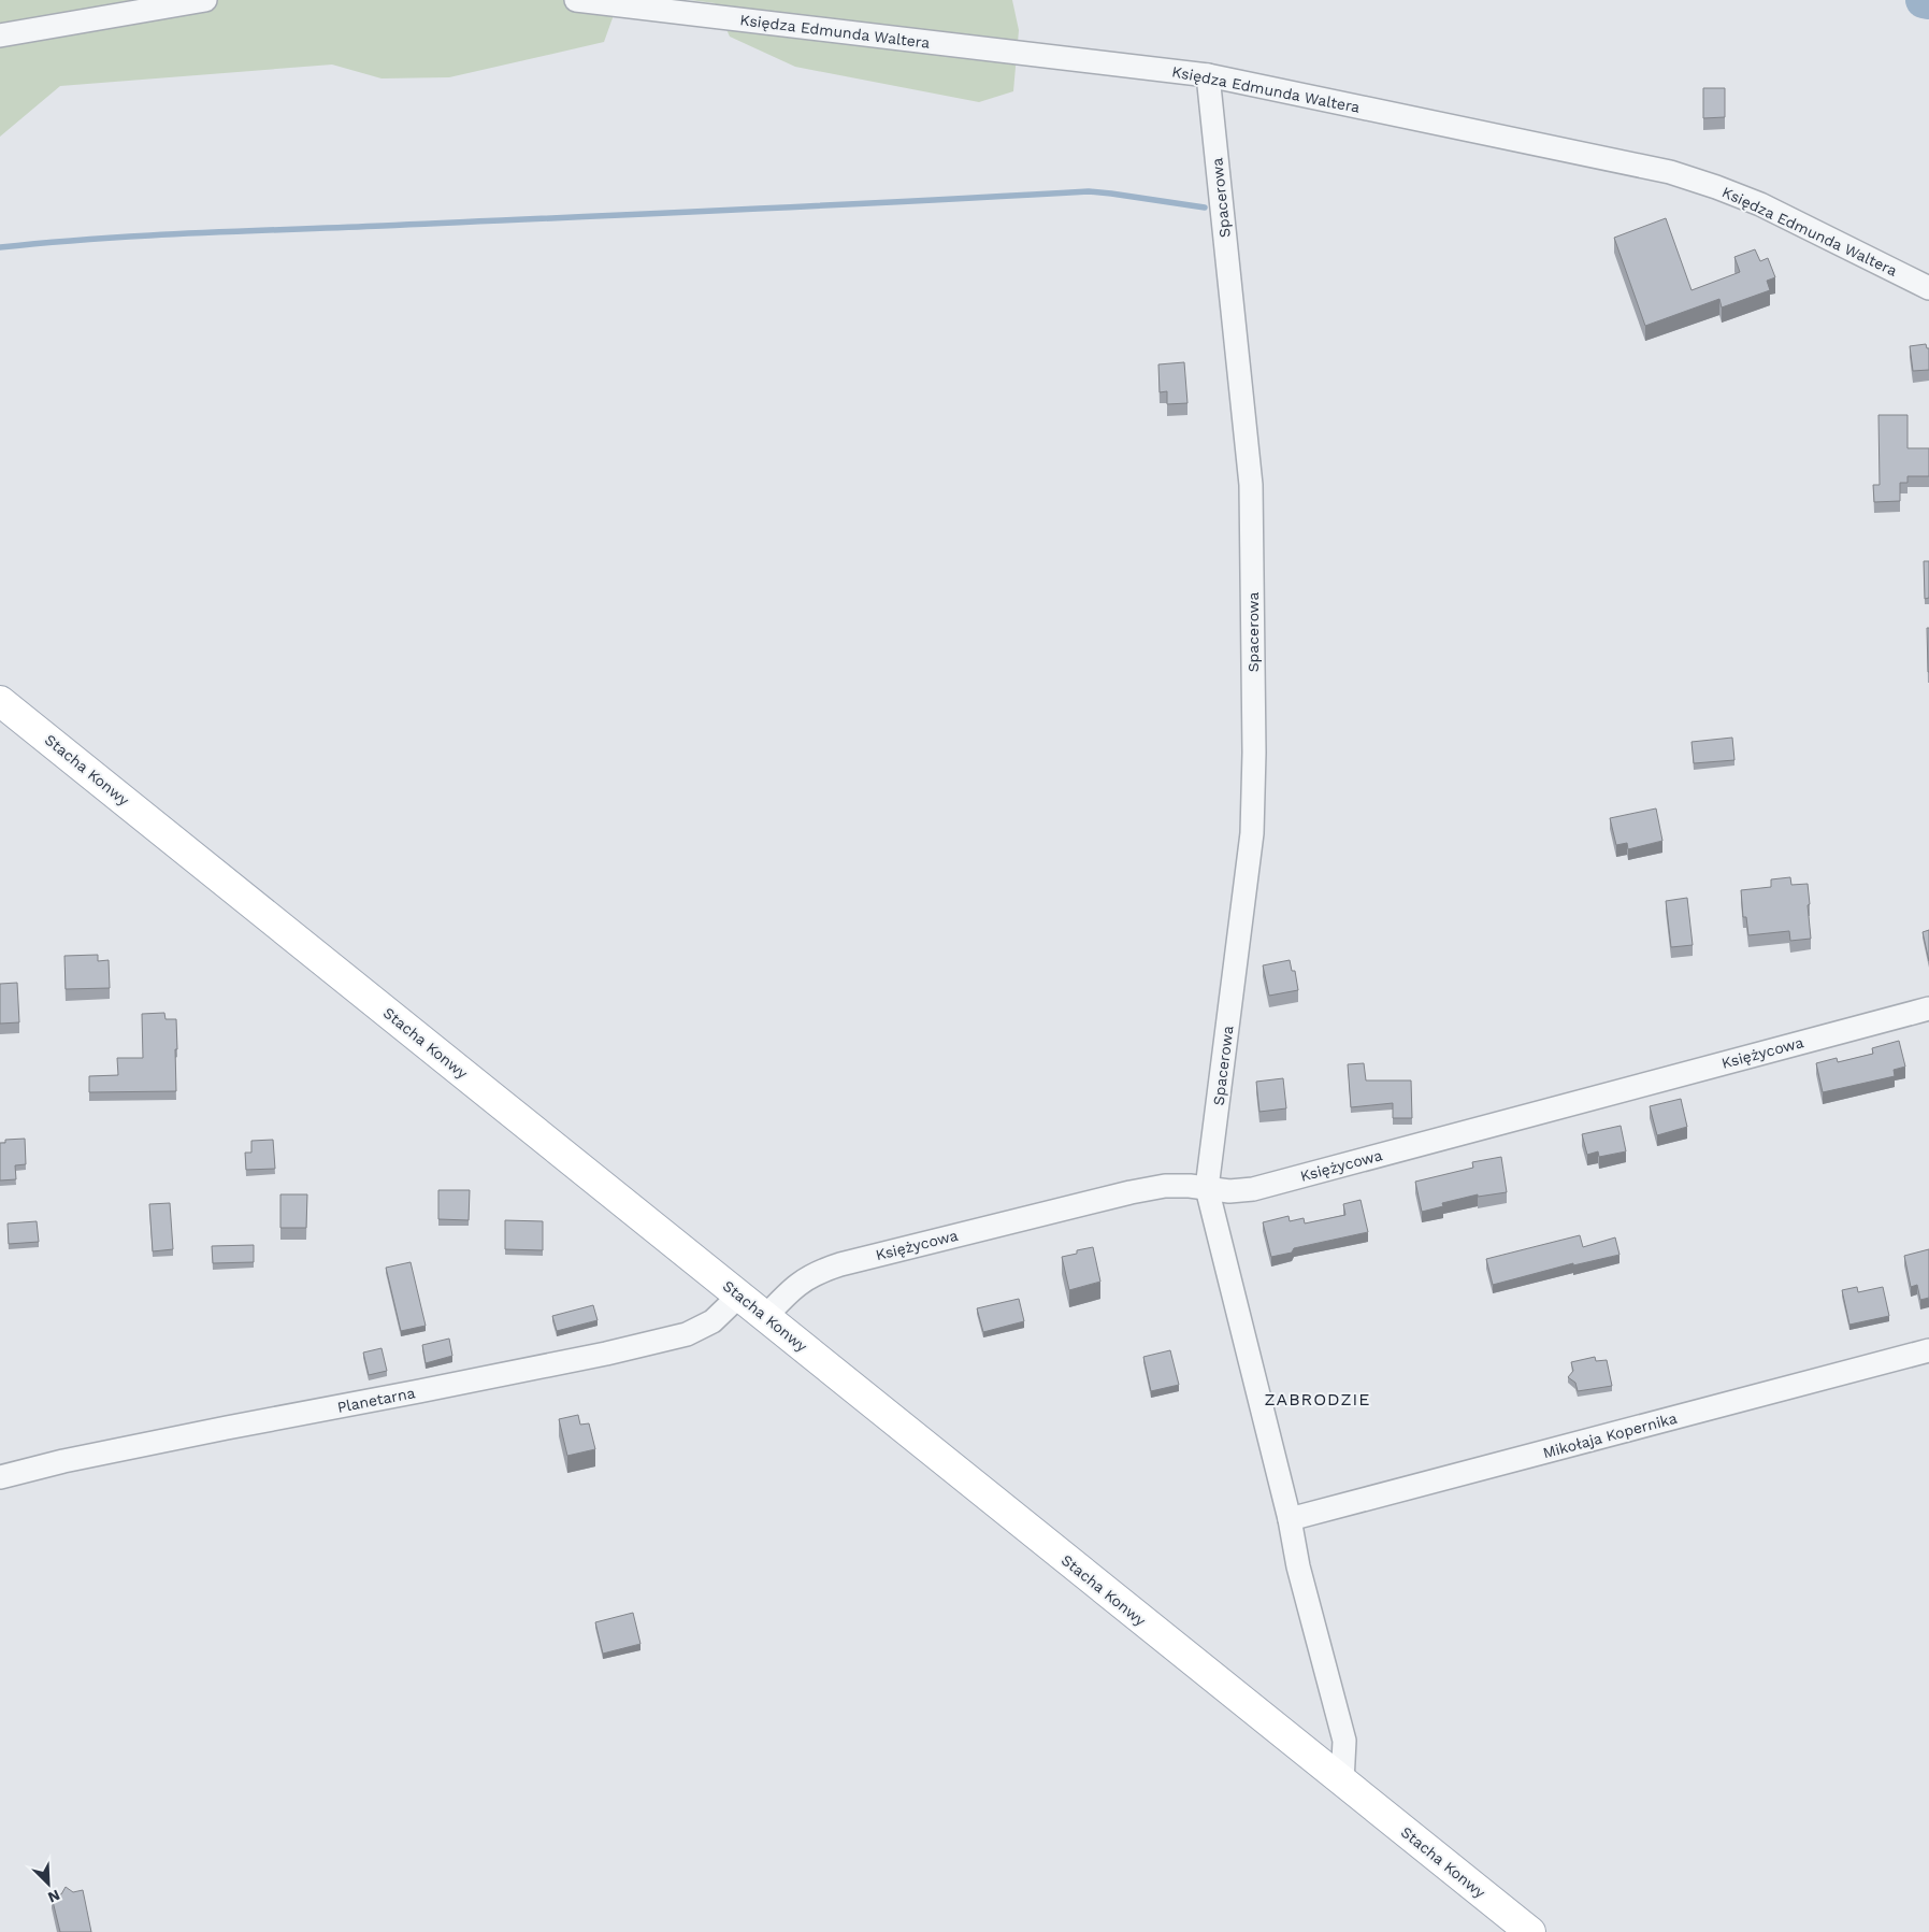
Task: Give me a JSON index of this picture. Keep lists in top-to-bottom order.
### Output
{
  "streets": {
    "main road": ["Stacha Konwy"],
    "street": [
      "Księdza Edmunda Waltera",
      "Spacerowa",
      "Księżycowa",
      "Planetarna",
      "Mikołaja Kopernika"
    ]
  },
  "crossings": [
    ["Księdza Edmunda Waltera", "Spacerowa"],
    ["Spacerowa", "Księżycowa"],
    ["Stacha Konwy", "Księżycowa"],
    ["Stacha Konwy", "Planetarna"]
  ],
  "districts": ["ZABRODZIE"],
  "north": "bottom right"
}
